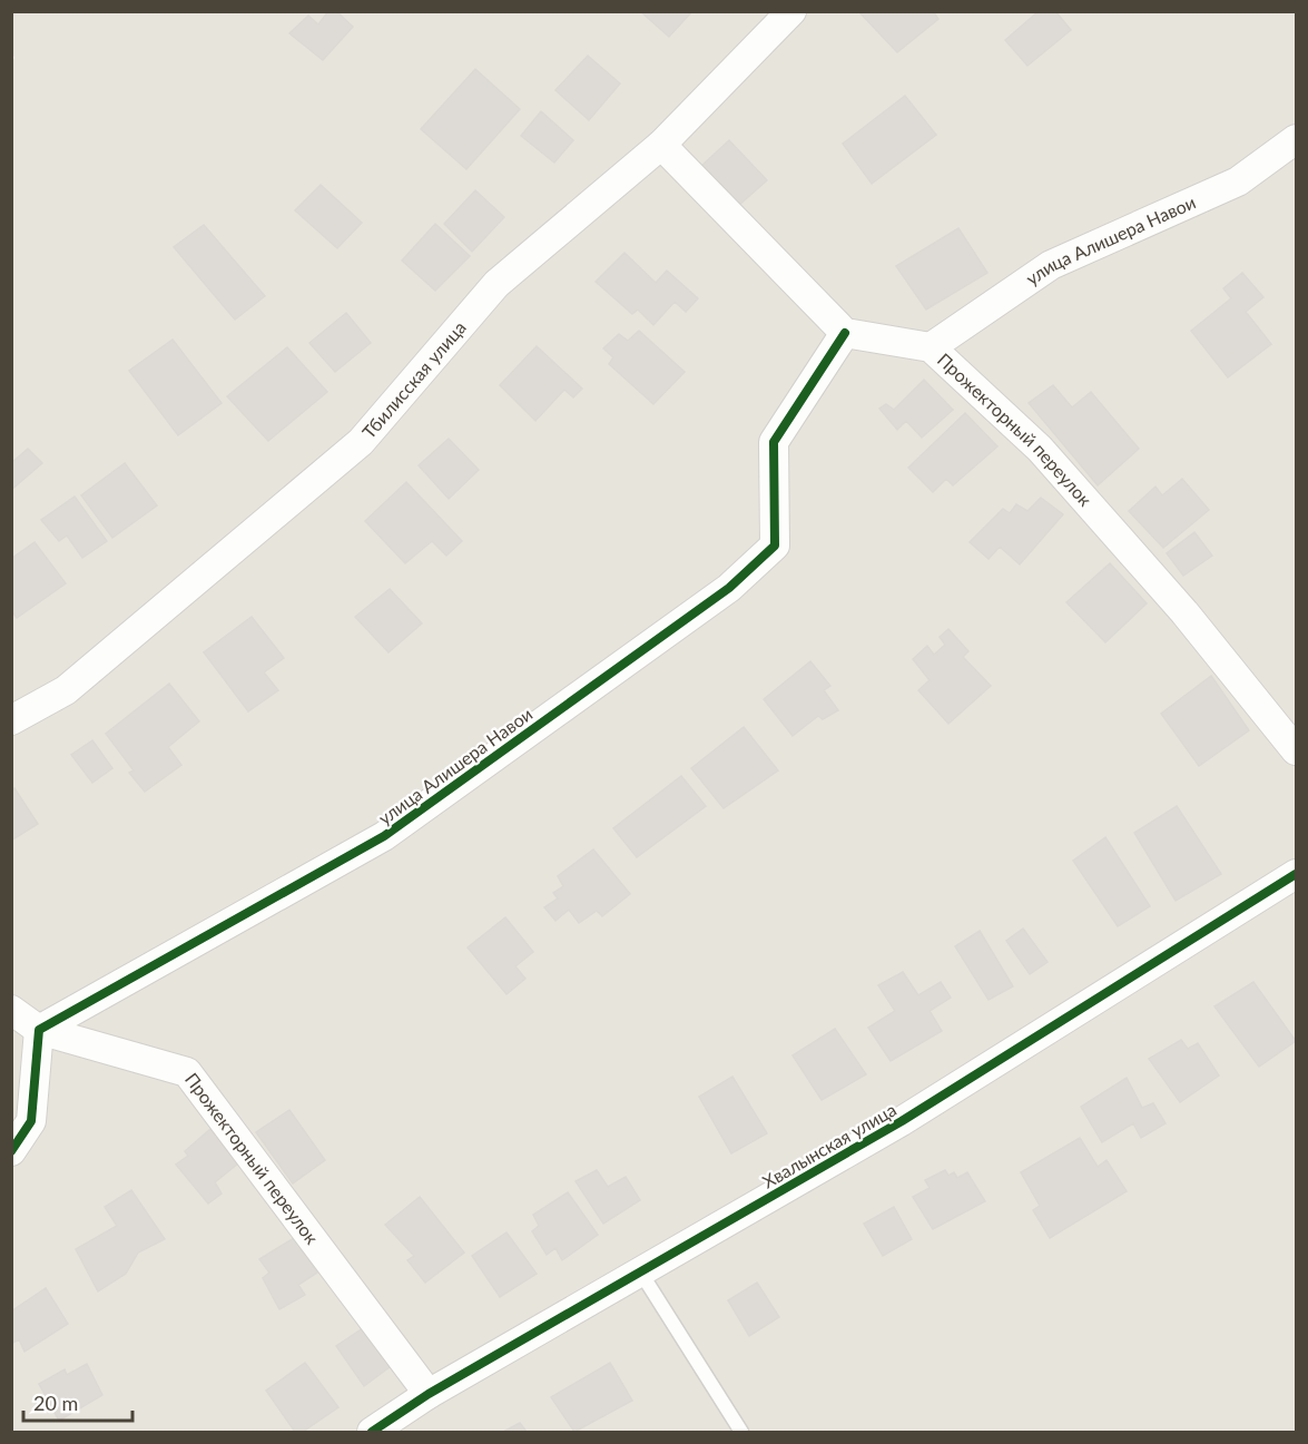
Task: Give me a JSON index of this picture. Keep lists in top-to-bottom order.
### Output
{
  "streets": {
    "street": [
      "улица Алишера Навои",
      "Тбилисская улица",
      "Прожекторный переулок",
      "Хвалынская улица"
    ]
  },
  "crossings": [
    ["улица Алишера Навои", "Прожекторный переулок"],
    ["Прожекторный переулок", "Хвалынская улица"]
  ],
  "scale_bar": "20 m"
}
